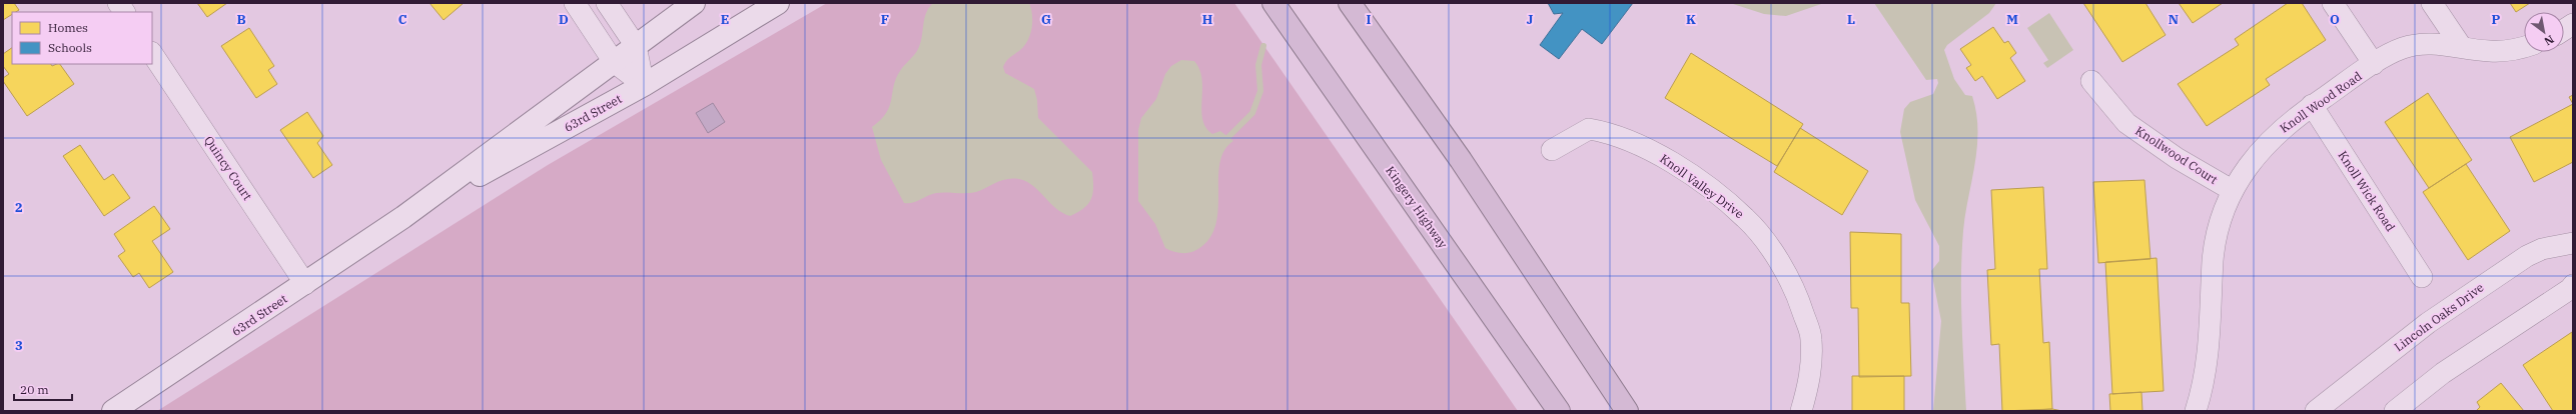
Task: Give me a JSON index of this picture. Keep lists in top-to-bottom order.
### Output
{
  "streets": {
    "highway": ["Kingery Highway"],
    "street": [
      "Knoll Wood Road",
      "63rd Street",
      "Knollwood Court",
      "Quincy Court",
      "Knoll Valley Drive",
      "Knoll Wick Road",
      "Lincoln Oaks Drive"
    ]
  },
  "crossings": [
    ["Knoll Wood Road", "Knollwood Court"],
    ["Knoll Wood Road", "Knoll Wick Road"],
    ["63rd Street", "Quincy Court"]
  ],
  "legend": ["Homes", "Schools"],
  "scale_bar": "20 m",
  "north": "bottom right",
  "grid": {
    "columns": [
      "B",
      "C",
      "D",
      "E",
      "F",
      "G",
      "H",
      "I",
      "J",
      "K",
      "L",
      "M",
      "N",
      "O",
      "P"
    ],
    "rows": ["2", "3"]
  }
}
